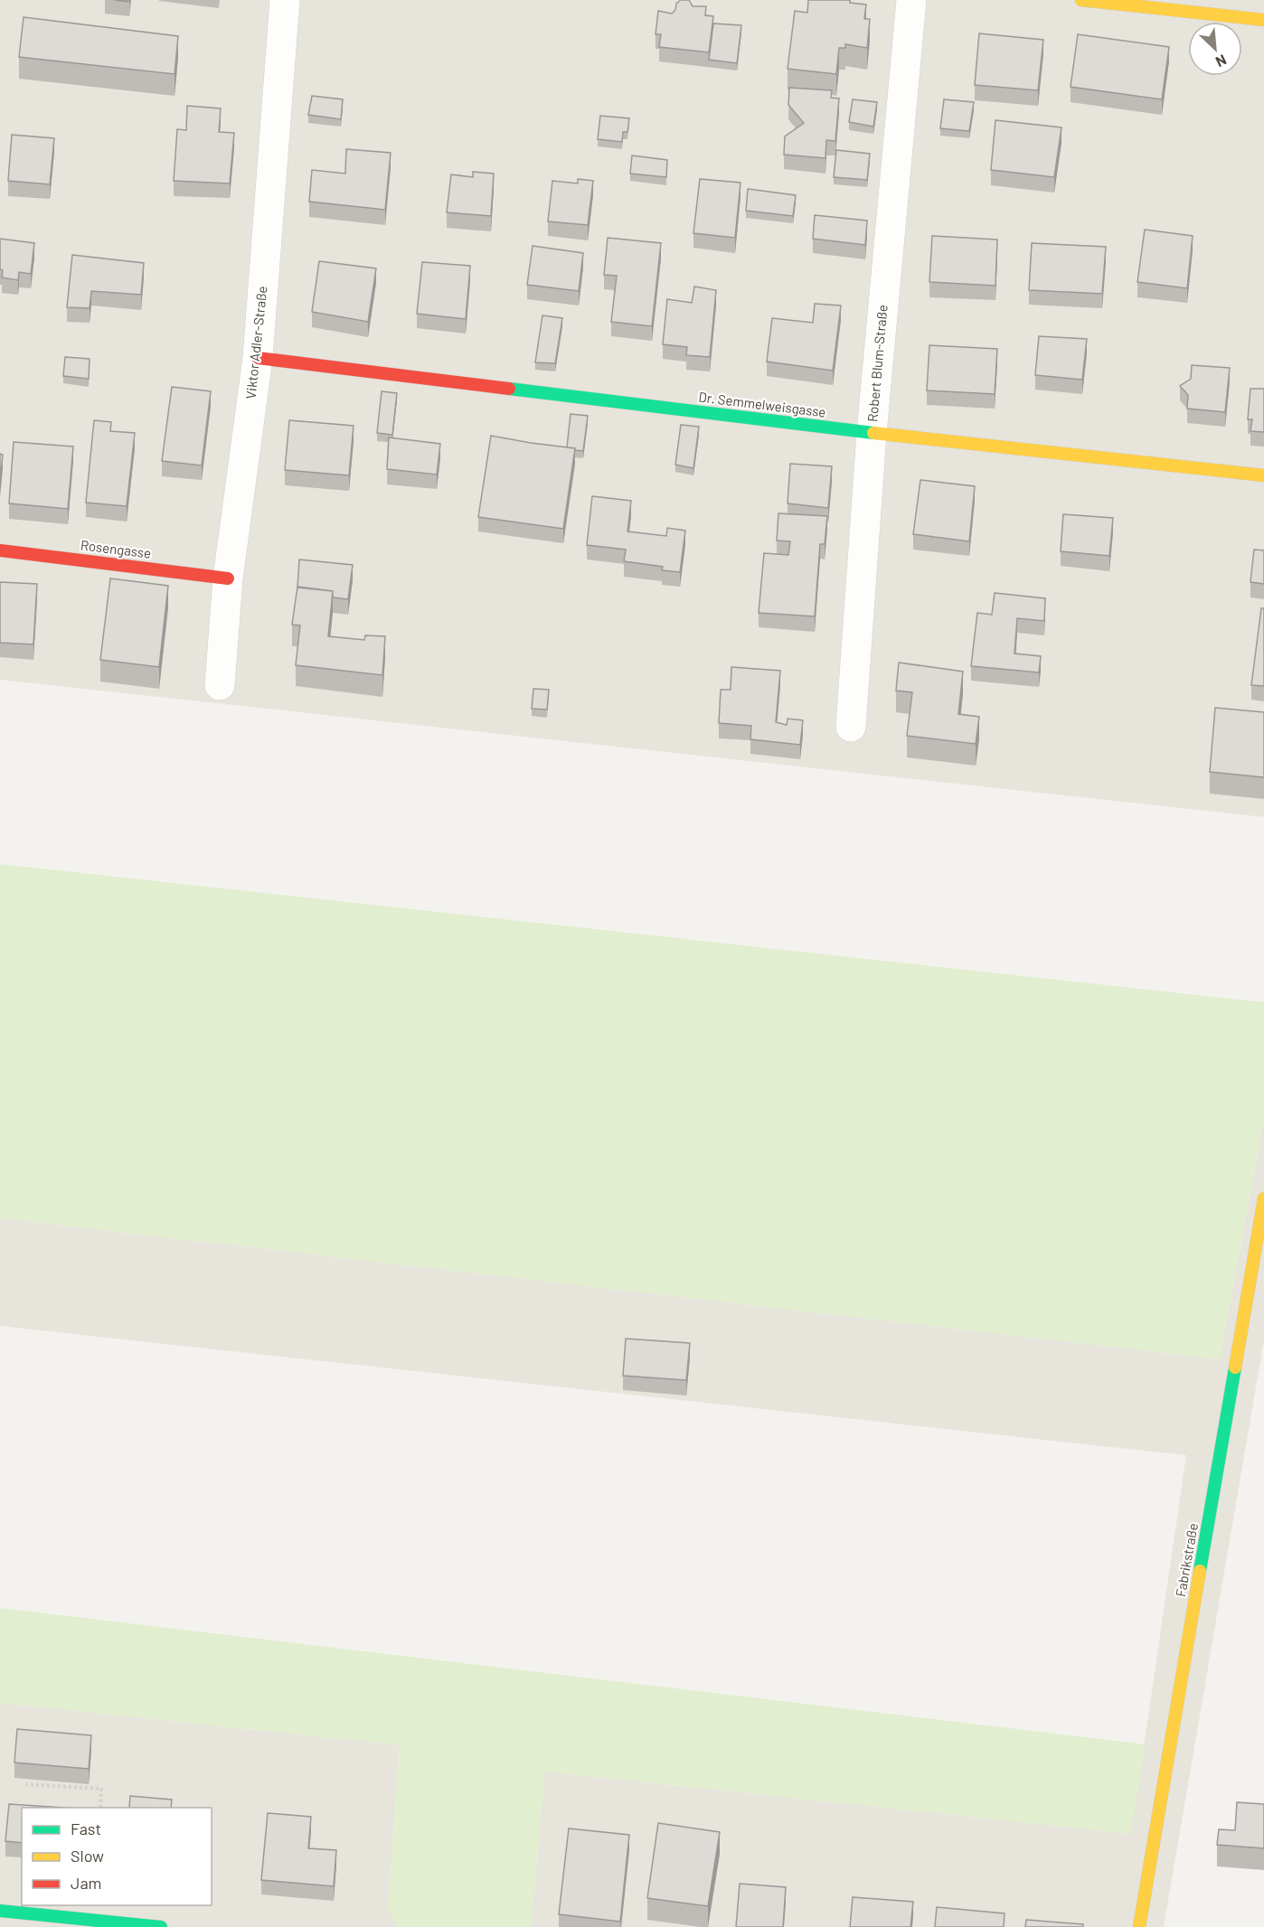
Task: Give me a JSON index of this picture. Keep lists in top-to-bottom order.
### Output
{
  "streets": {
    "street": [
      "Viktor Adler-Straße",
      "Robert Blum-Straße",
      "Dr. Semmelweisgasse",
      "Rosengasse",
      "Fabrikstraße"
    ]
  },
  "crossings": [
    ["Viktor Adler-Straße", "Dr. Semmelweisgasse"],
    ["Viktor Adler-Straße", "Rosengasse"],
    ["Robert Blum-Straße", "Dr. Semmelweisgasse"]
  ],
  "legend": ["Fast", "Slow", "Jam"],
  "north": "bottom right"
}
